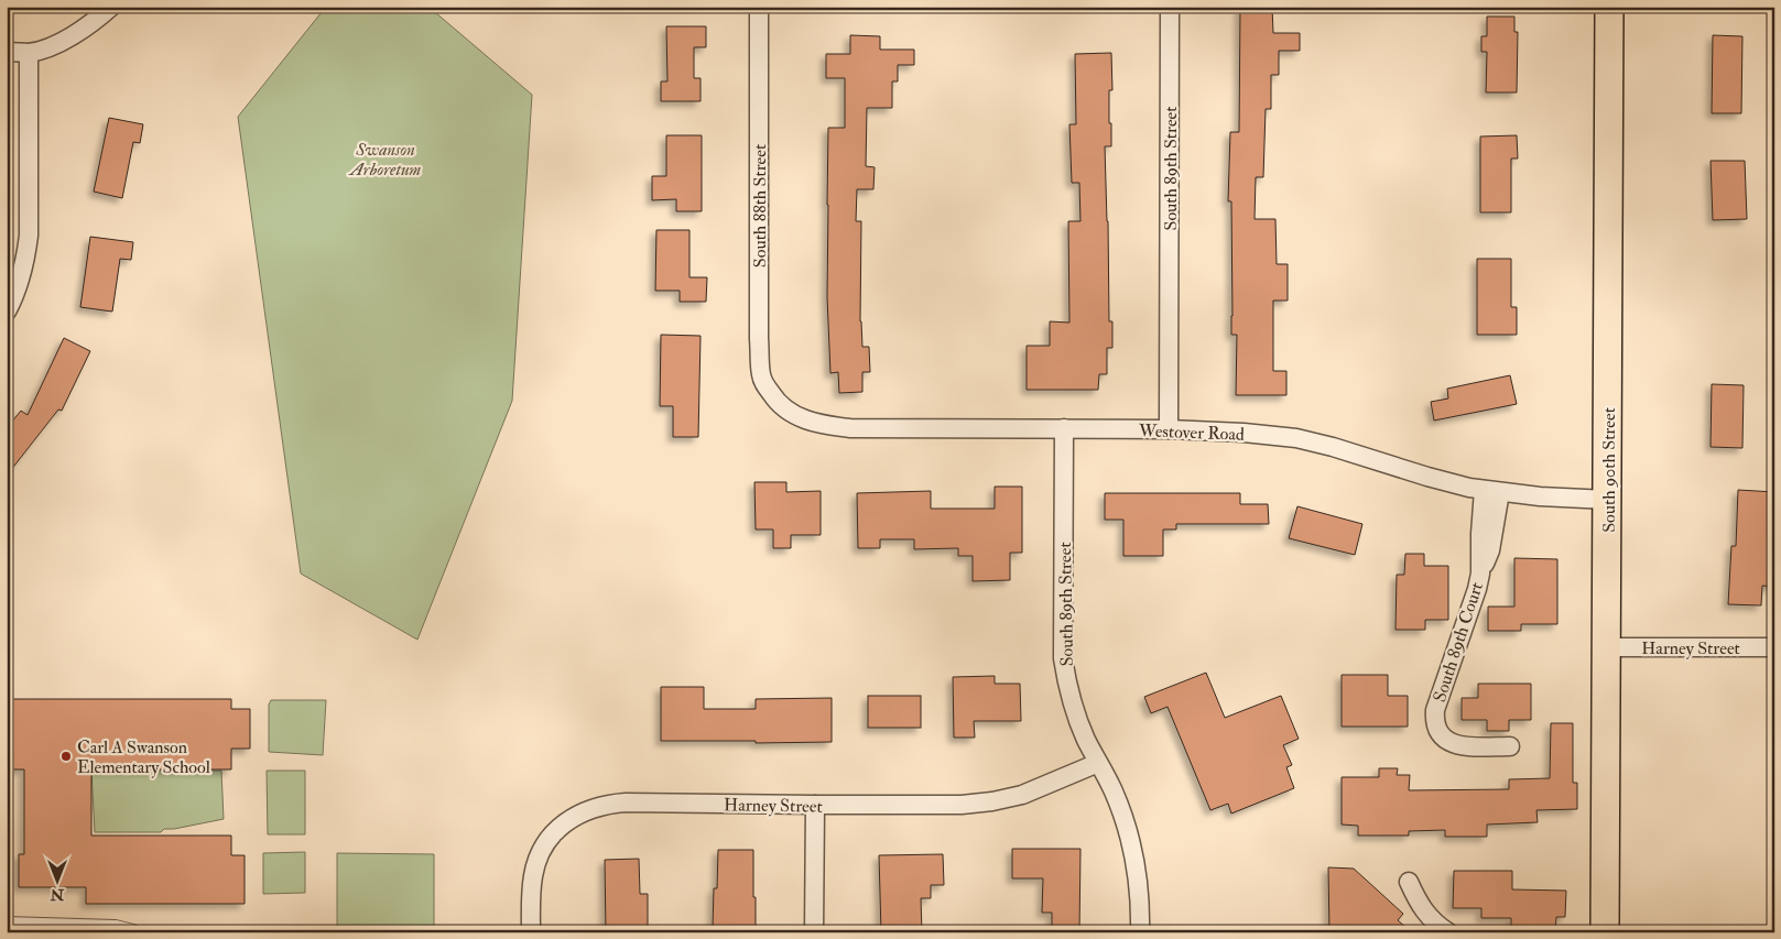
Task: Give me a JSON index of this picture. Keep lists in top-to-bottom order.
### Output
{
  "streets": {
    "main road": ["South 90th Street"],
    "street": [
      "South 89th Street",
      "South 88th Street",
      "Westover Road",
      "South 89th Court",
      "Harney Street"
    ]
  },
  "crossings": [
    ["South 89th Street", "Westover Road"],
    ["South 89th Street", "Harney Street"],
    ["South 88th Street", "Westover Road"],
    ["Westover Road", "South 90th Street"],
    ["Westover Road", "South 89th Court"],
    ["South 90th Street", "Harney Street"]
  ],
  "parks": ["Swanson Arboretum"],
  "places": ["Carl A Swanson Elementary School"],
  "north": "bottom"
}
